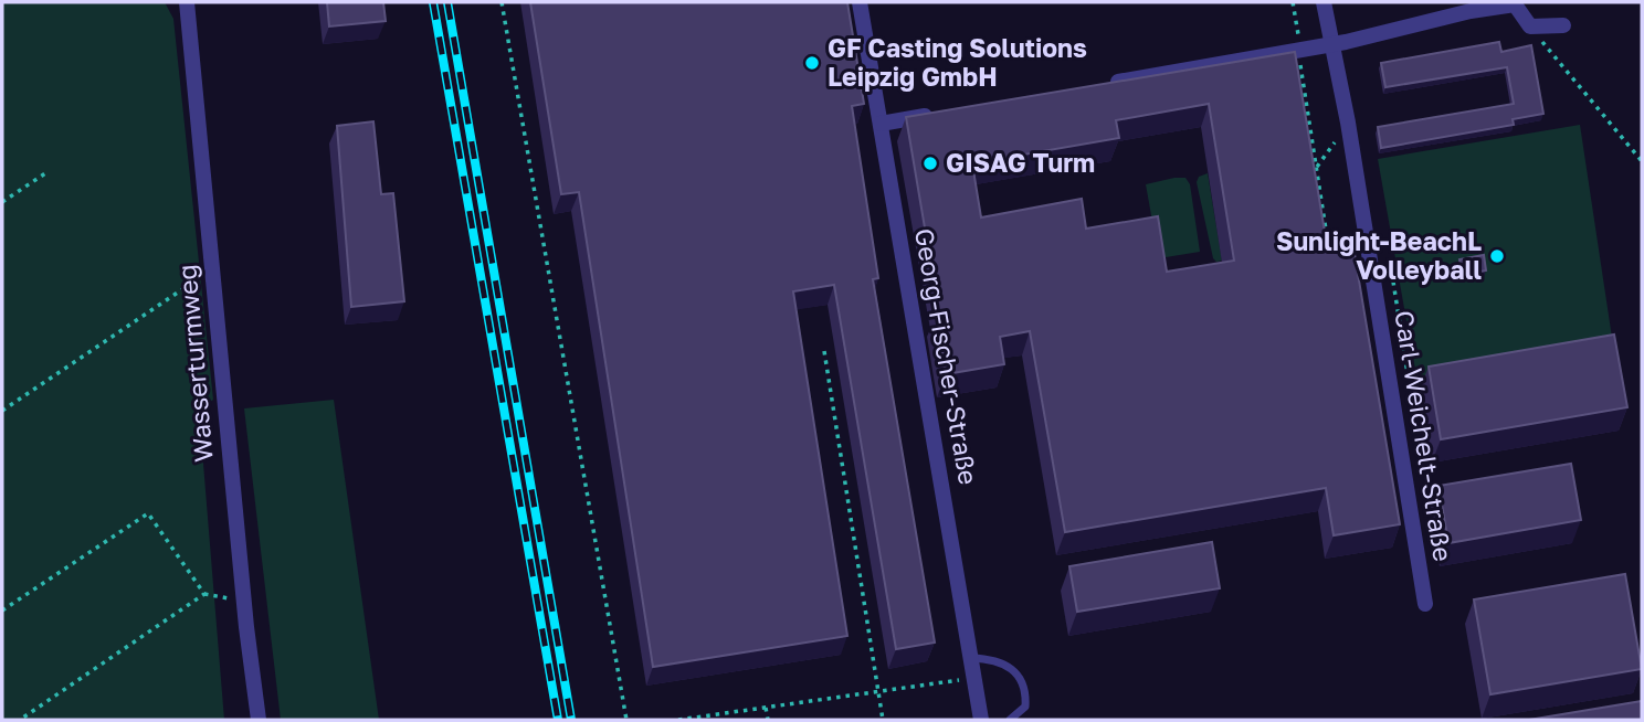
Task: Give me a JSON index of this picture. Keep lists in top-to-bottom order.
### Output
{
  "streets": {
    "street": ["Georg-Fischer-Straße", "Wasserturmweg", "Carl-Weichelt-Straße"]
  },
  "places": ["GF Casting Solutions Leipzig GmbH", "GISAG Turm", "Sunlight-BeachL Volleyball"]
}
